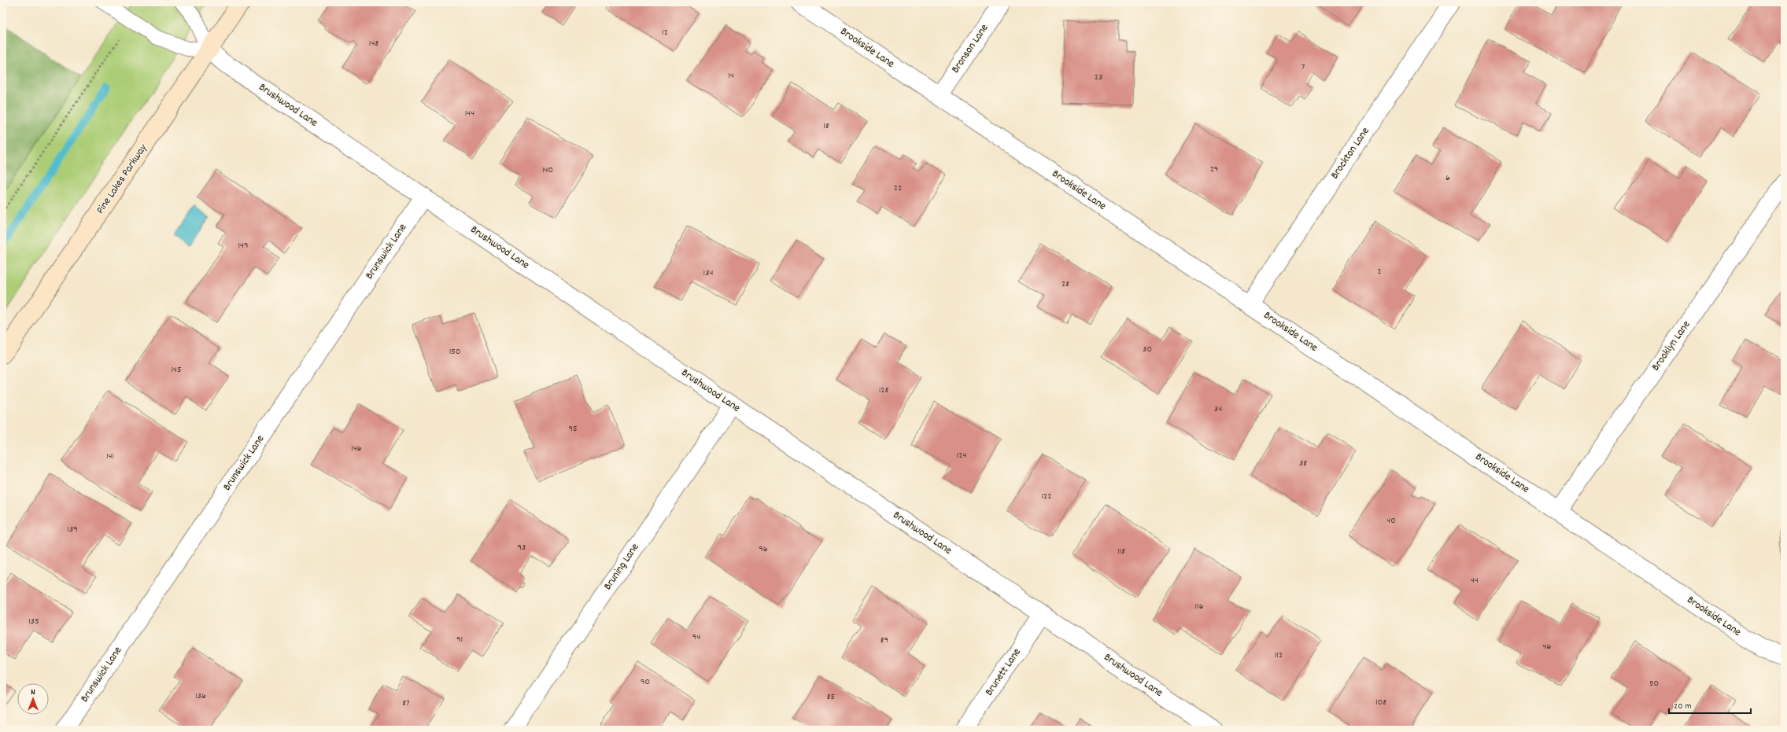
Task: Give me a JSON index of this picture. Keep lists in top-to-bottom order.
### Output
{
  "streets": {
    "street": [
      "Brookside Lane",
      "Bronson Lane",
      "Brushwood Lane",
      "Brockton Lane",
      "Pine Lakes Parkway",
      "Brunswick Lane",
      "Brooklyn Lane",
      "Bruning Lane",
      "Brunett Lane"
    ]
  },
  "crossings": [
    ["Brookside Lane", "Bronson Lane"],
    ["Brookside Lane", "Brockton Lane"],
    ["Brookside Lane", "Brooklyn Lane"],
    ["Brushwood Lane", "Pine Lakes Parkway"],
    ["Brushwood Lane", "Brunswick Lane"],
    ["Brushwood Lane", "Bruning Lane"],
    ["Brushwood Lane", "Brunett Lane"]
  ],
  "house_numbers": [
    "12",
    "148",
    "7",
    "14",
    "23",
    "144",
    "18",
    "29",
    "140",
    "6",
    "22",
    "149",
    "2",
    "134",
    "28",
    "30",
    "150",
    "145",
    "128",
    "34",
    "95",
    "146",
    "124",
    "141",
    "38",
    "122",
    "40",
    "139",
    "93",
    "96",
    "118",
    "44",
    "116",
    "135",
    "94",
    "91",
    "89",
    "46",
    "112",
    "90",
    "50",
    "136",
    "85",
    "108",
    "87"
  ],
  "scale_bar": "20 m",
  "north": "top"
}
